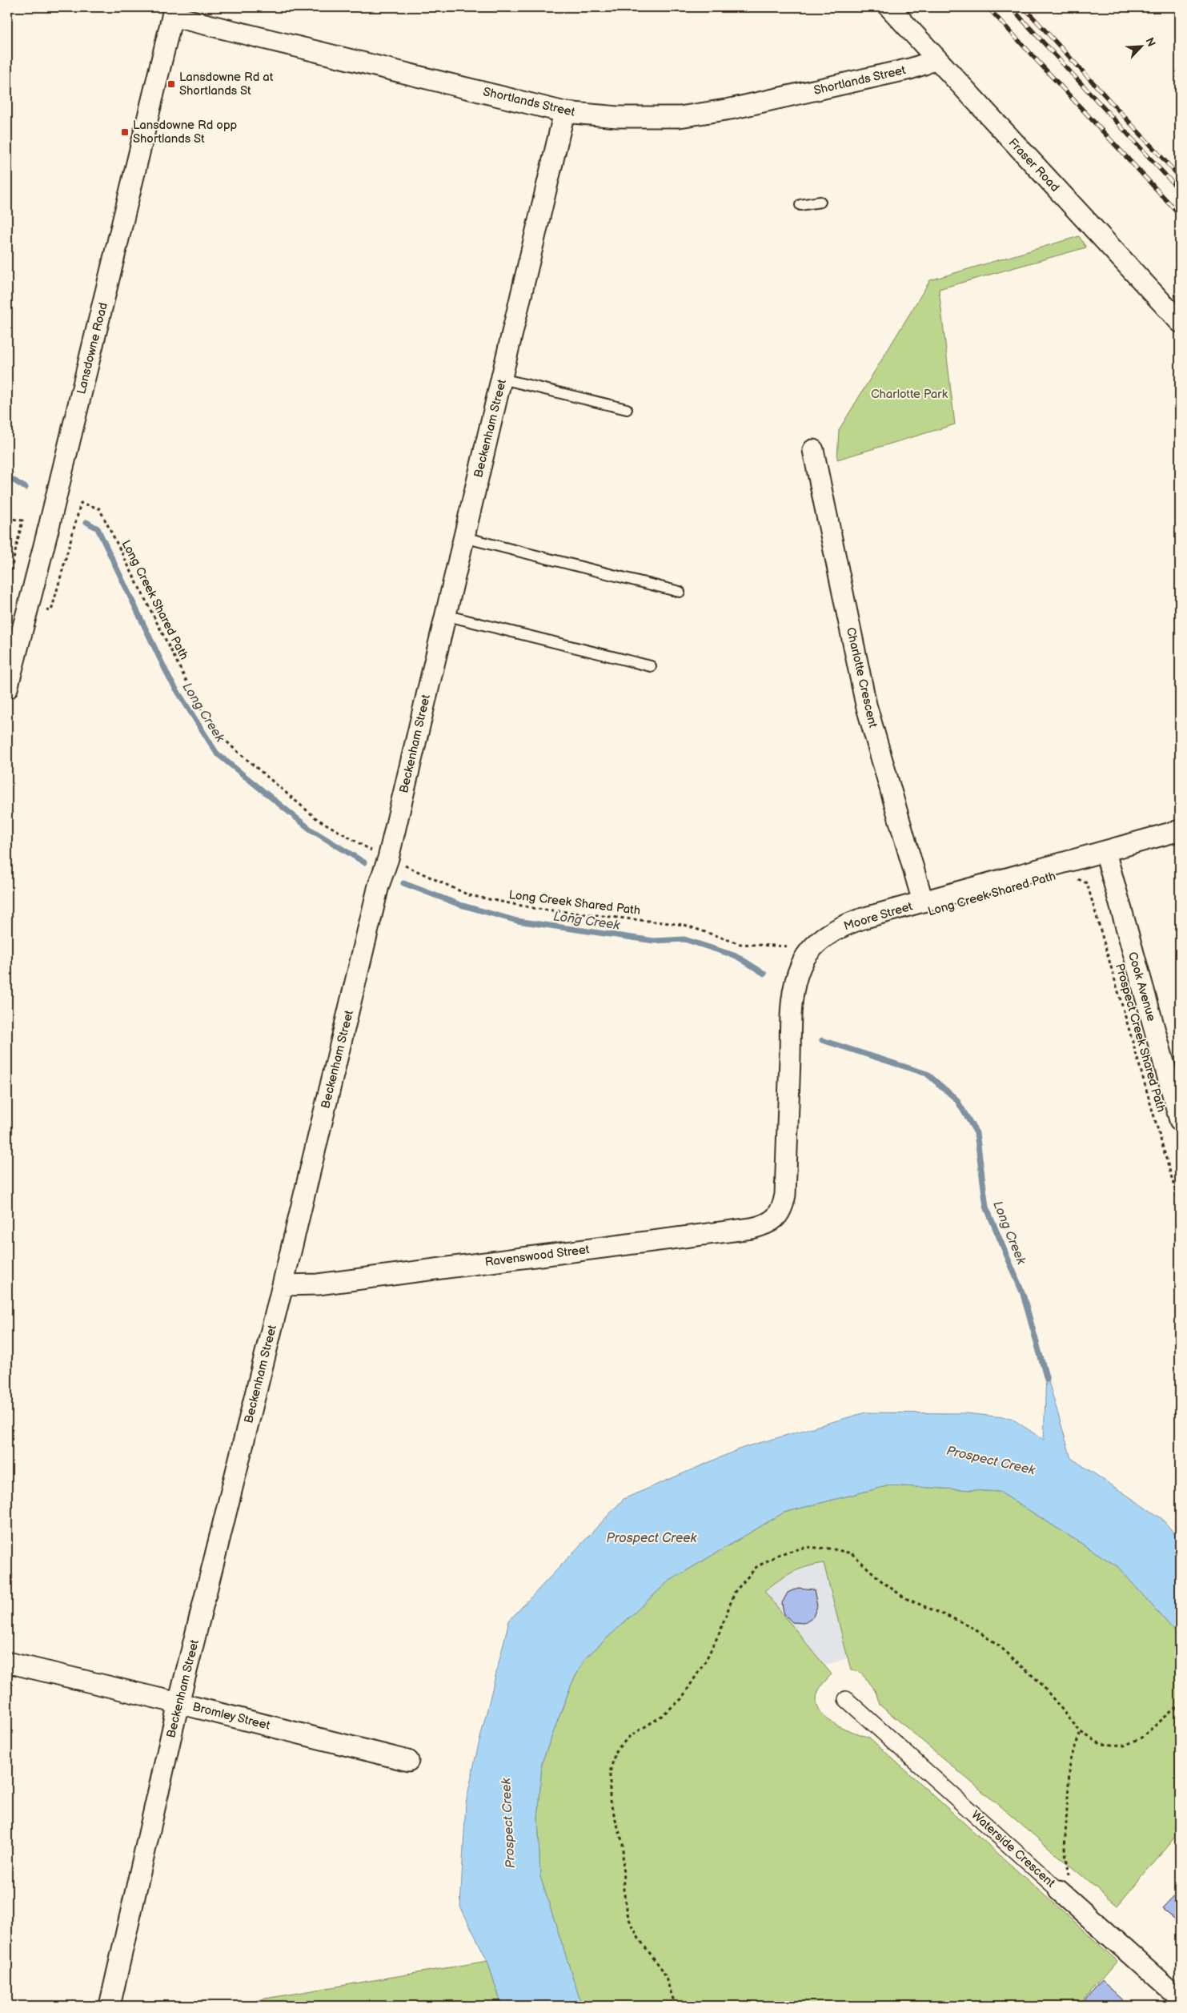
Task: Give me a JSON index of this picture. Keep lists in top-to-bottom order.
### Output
{
  "streets": {
    "street": [
      "Shortlands Street",
      "Fraser Road",
      "Lansdowne Road",
      "Beckenham Street",
      "Charlotte Crescent",
      "Moore Street",
      "Cook Avenue",
      "Ravenswood Street",
      "Bromley Street",
      "Waterside Crescent"
    ],
    "path": ["Long Creek Shared Path", "Prospect Creek Shared Path"]
  },
  "crossings": [
    ["Shortlands Street", "Fraser Road"],
    ["Shortlands Street", "Lansdowne Road"],
    ["Shortlands Street", "Beckenham Street"],
    ["Beckenham Street", "Ravenswood Street"],
    ["Beckenham Street", "Bromley Street"],
    ["Charlotte Crescent", "Moore Street"],
    ["Moore Street", "Cook Avenue"],
    ["Moore Street", "Ravenswood Street"]
  ],
  "water": ["Long Creek", "Prospect Creek"],
  "parks": ["Charlotte Park"],
  "places": {
    "transit": ["Lansdowne Rd at Shortlands St", "Lansdowne Rd opp Shortlands St"]
  },
  "north": "top right"
}
